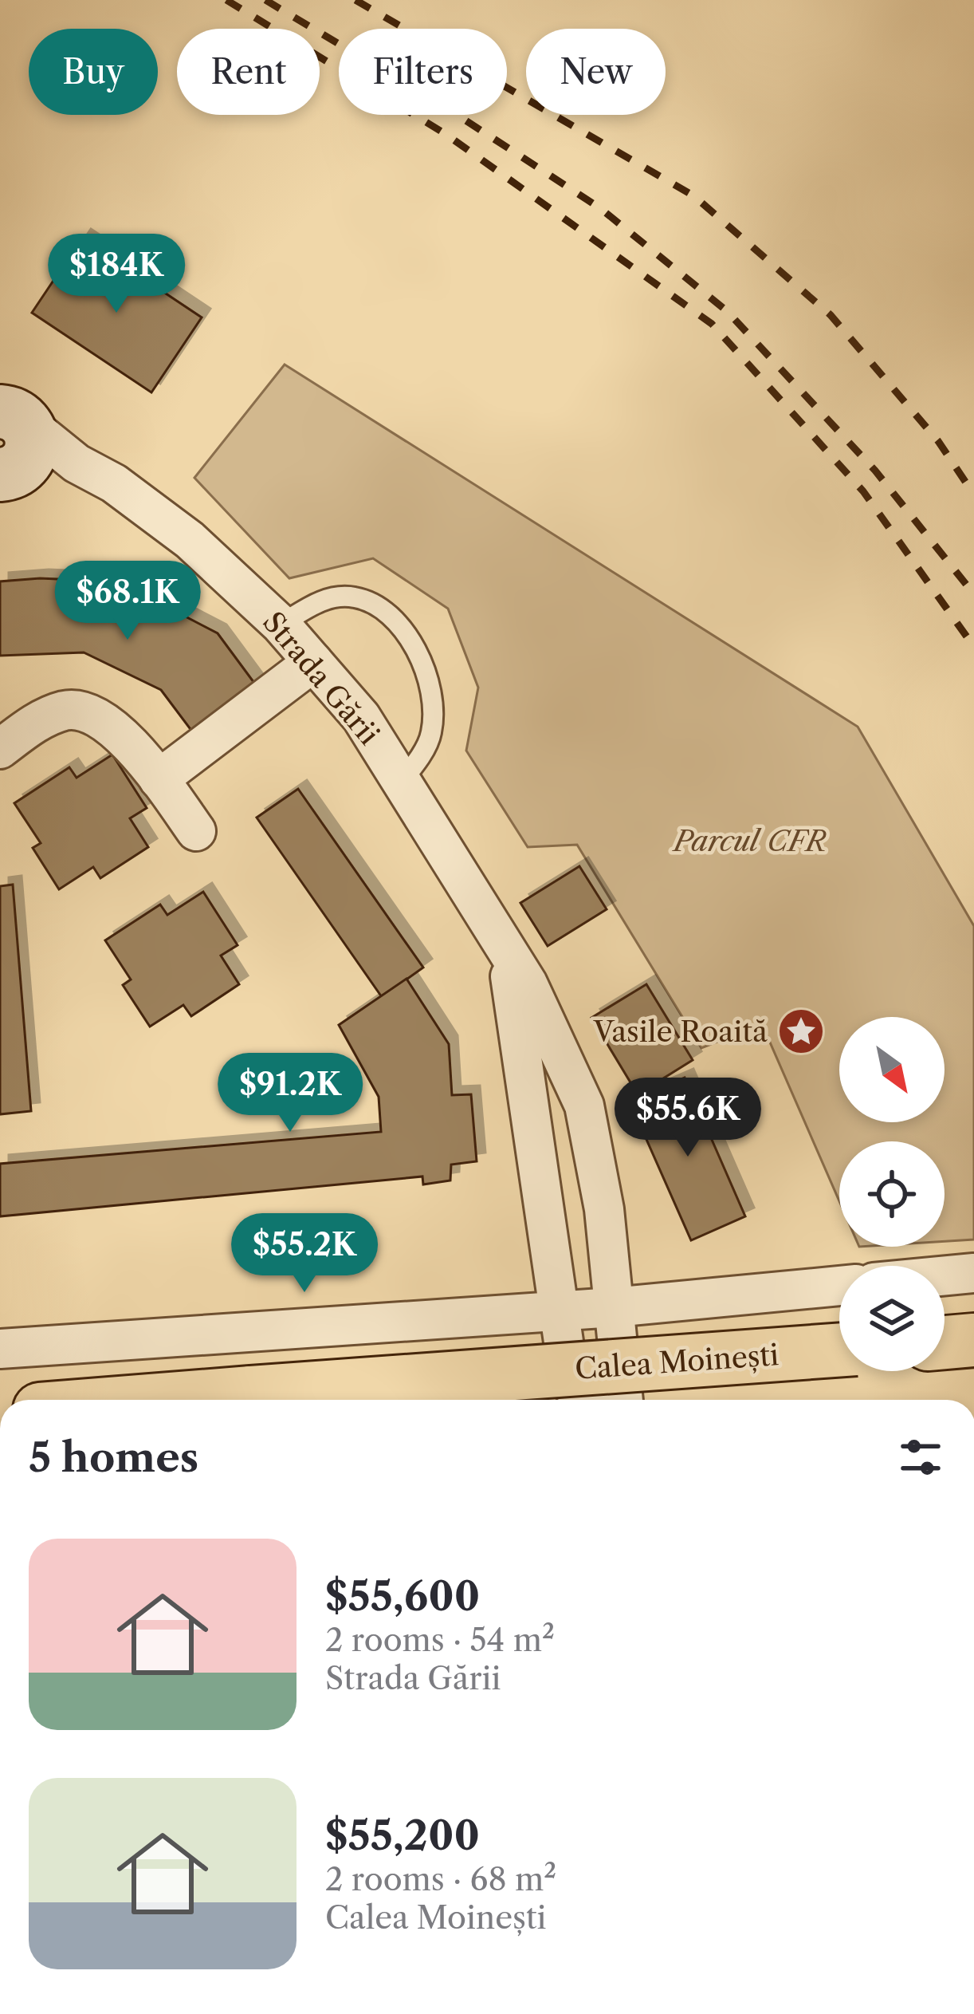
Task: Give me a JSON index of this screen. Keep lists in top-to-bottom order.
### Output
{
  "streets": {
    "main road": ["Calea Moinești"],
    "street": ["Strada Gării"]
  },
  "parks": ["Parcul CFR"],
  "places": {
    "place": ["Vasile Roaită"]
  },
  "north": "bottom right",
  "page": {
    "chip": [
      "Buy",
      "Rent",
      "Filters",
      "New"
    ],
    "price": [
      "$184K",
      "$68.1K",
      "$91.2K",
      "$55.6K",
      "$55.2K"
    ],
    "heading": "5 homes",
    "list": [
      {
        "name": "$55,600",
        "note": "2 rooms · 54 m² · Strada Gării"
      },
      {
        "name": "$55,200",
        "note": "2 rooms · 68 m² · Calea Moinești"
      }
    ]
  }
}
